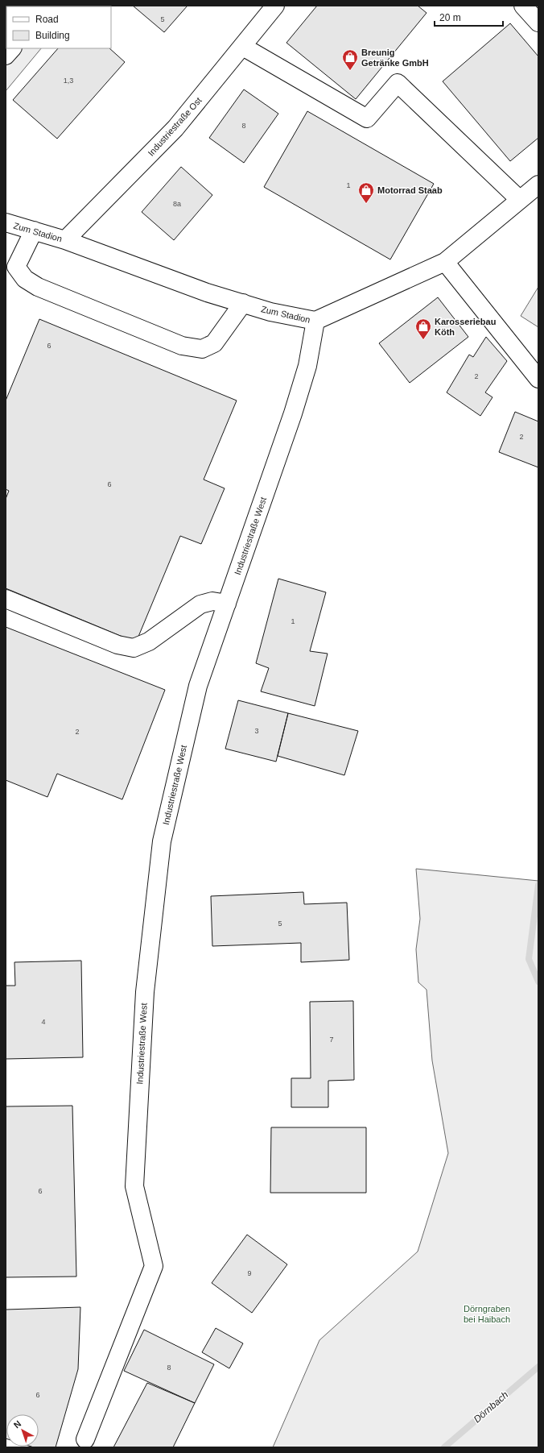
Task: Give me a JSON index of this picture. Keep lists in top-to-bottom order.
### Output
{
  "streets": {
    "street": ["Industriestraße Ost", "Zum Stadion", "Industriestraße West"]
  },
  "crossings": [
    ["Industriestraße Ost", "Zum Stadion"],
    ["Zum Stadion", "Industriestraße West"]
  ],
  "water": ["Dörnbach"],
  "parks": ["Dörngraben bei Haibach"],
  "places": {
    "shop": ["Breunig Getränke GmbH", "Motorrad Staab", "Karosseriebau Köth"]
  },
  "house_numbers": [
    "5",
    "1,3",
    "8",
    "1",
    "8a",
    "6",
    "2",
    "2",
    "6",
    "1",
    "3",
    "2",
    "5",
    "4",
    "7",
    "6",
    "9",
    "8",
    "6"
  ],
  "legend": ["Road", "Building"],
  "scale_bar": "20 m",
  "north": "top left"
}
